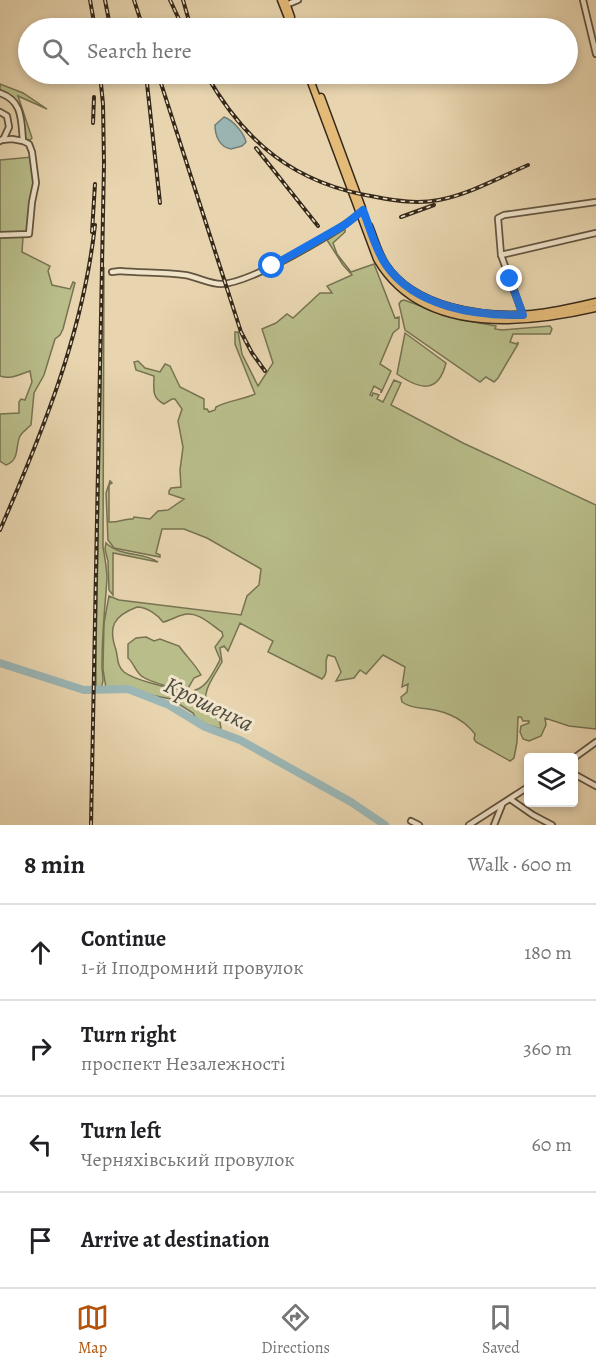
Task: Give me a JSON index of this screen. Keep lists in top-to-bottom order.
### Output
{
  "water": ["Крошенка"],
  "page": {
    "search": "Search here",
    "heading": ["8 min", "Walk · 600 m"],
    "list": [
      ["Continue", "1-й Іподромний провулок", "180 m"],
      ["Turn right", "проспект Незалежності", "360 m"],
      ["Turn left", "Черняхівський провулок", "60 m"],
      "Arrive at destination"
    ],
    "nav": ["Map", "Directions", "Saved"]
  }
}
